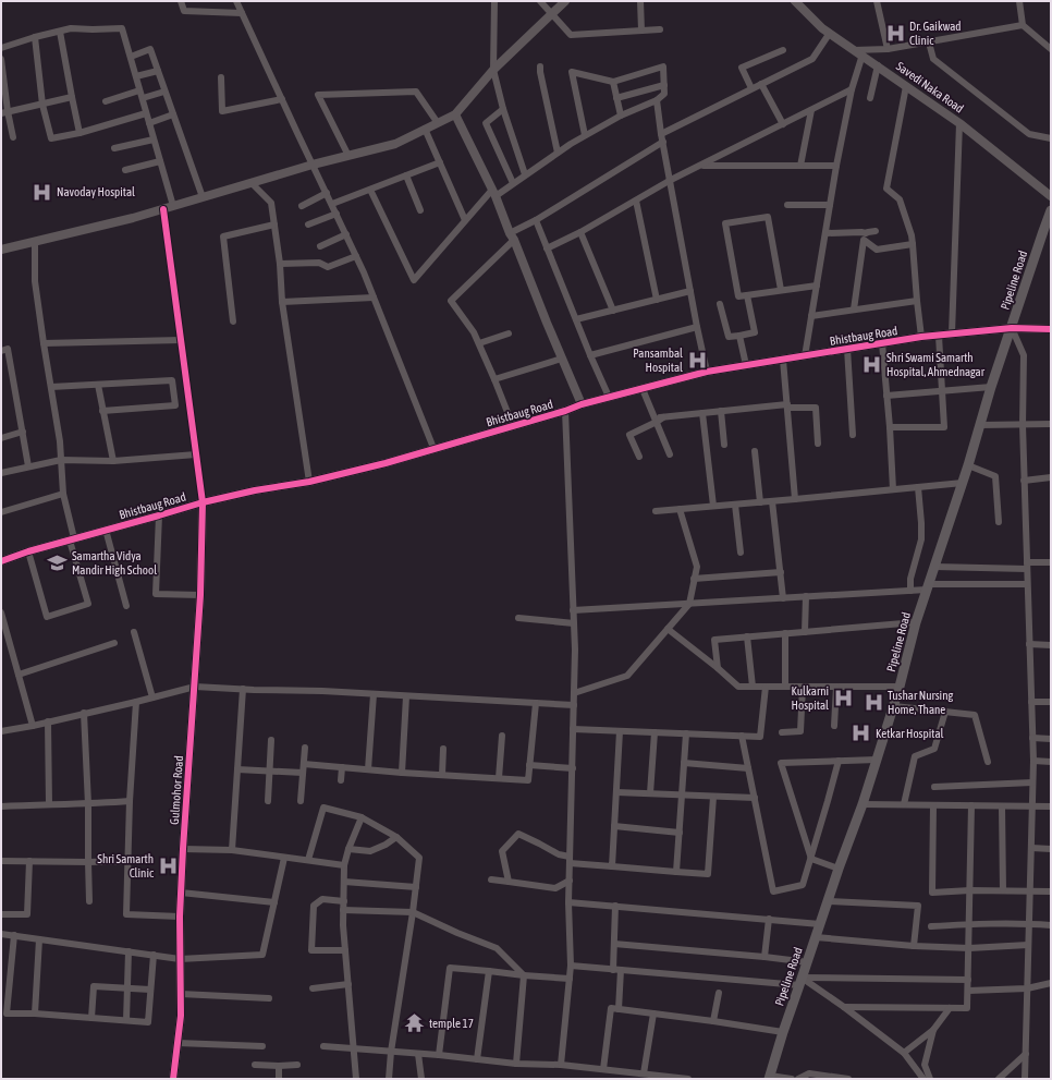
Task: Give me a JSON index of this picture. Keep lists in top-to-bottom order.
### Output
{
  "streets": {
    "main road": ["Pipeline Road"],
    "street": ["Savedi Naka Road", "Bhistbaug Road", "Gulmohor Road"]
  },
  "crossings": [
    ["Pipeline Road", "Bhistbaug Road"],
    ["Bhistbaug Road", "Gulmohor Road"]
  ],
  "places": {
    "hospital": [
      "Dr. Gaikwad Clinic",
      "Navoday Hospital",
      "Pansambal Hospital",
      "Shri Swami Samarth Hospital, Ahmednagar",
      "Kulkarni Hospital",
      "Tushar Nursing Home, Thane",
      "Ketkar Hospital",
      "Shri Samarth Clinic"
    ],
    "school or university": ["Samartha Vidya Mandir High School"],
    "temple": ["temple 17"]
  }
}
